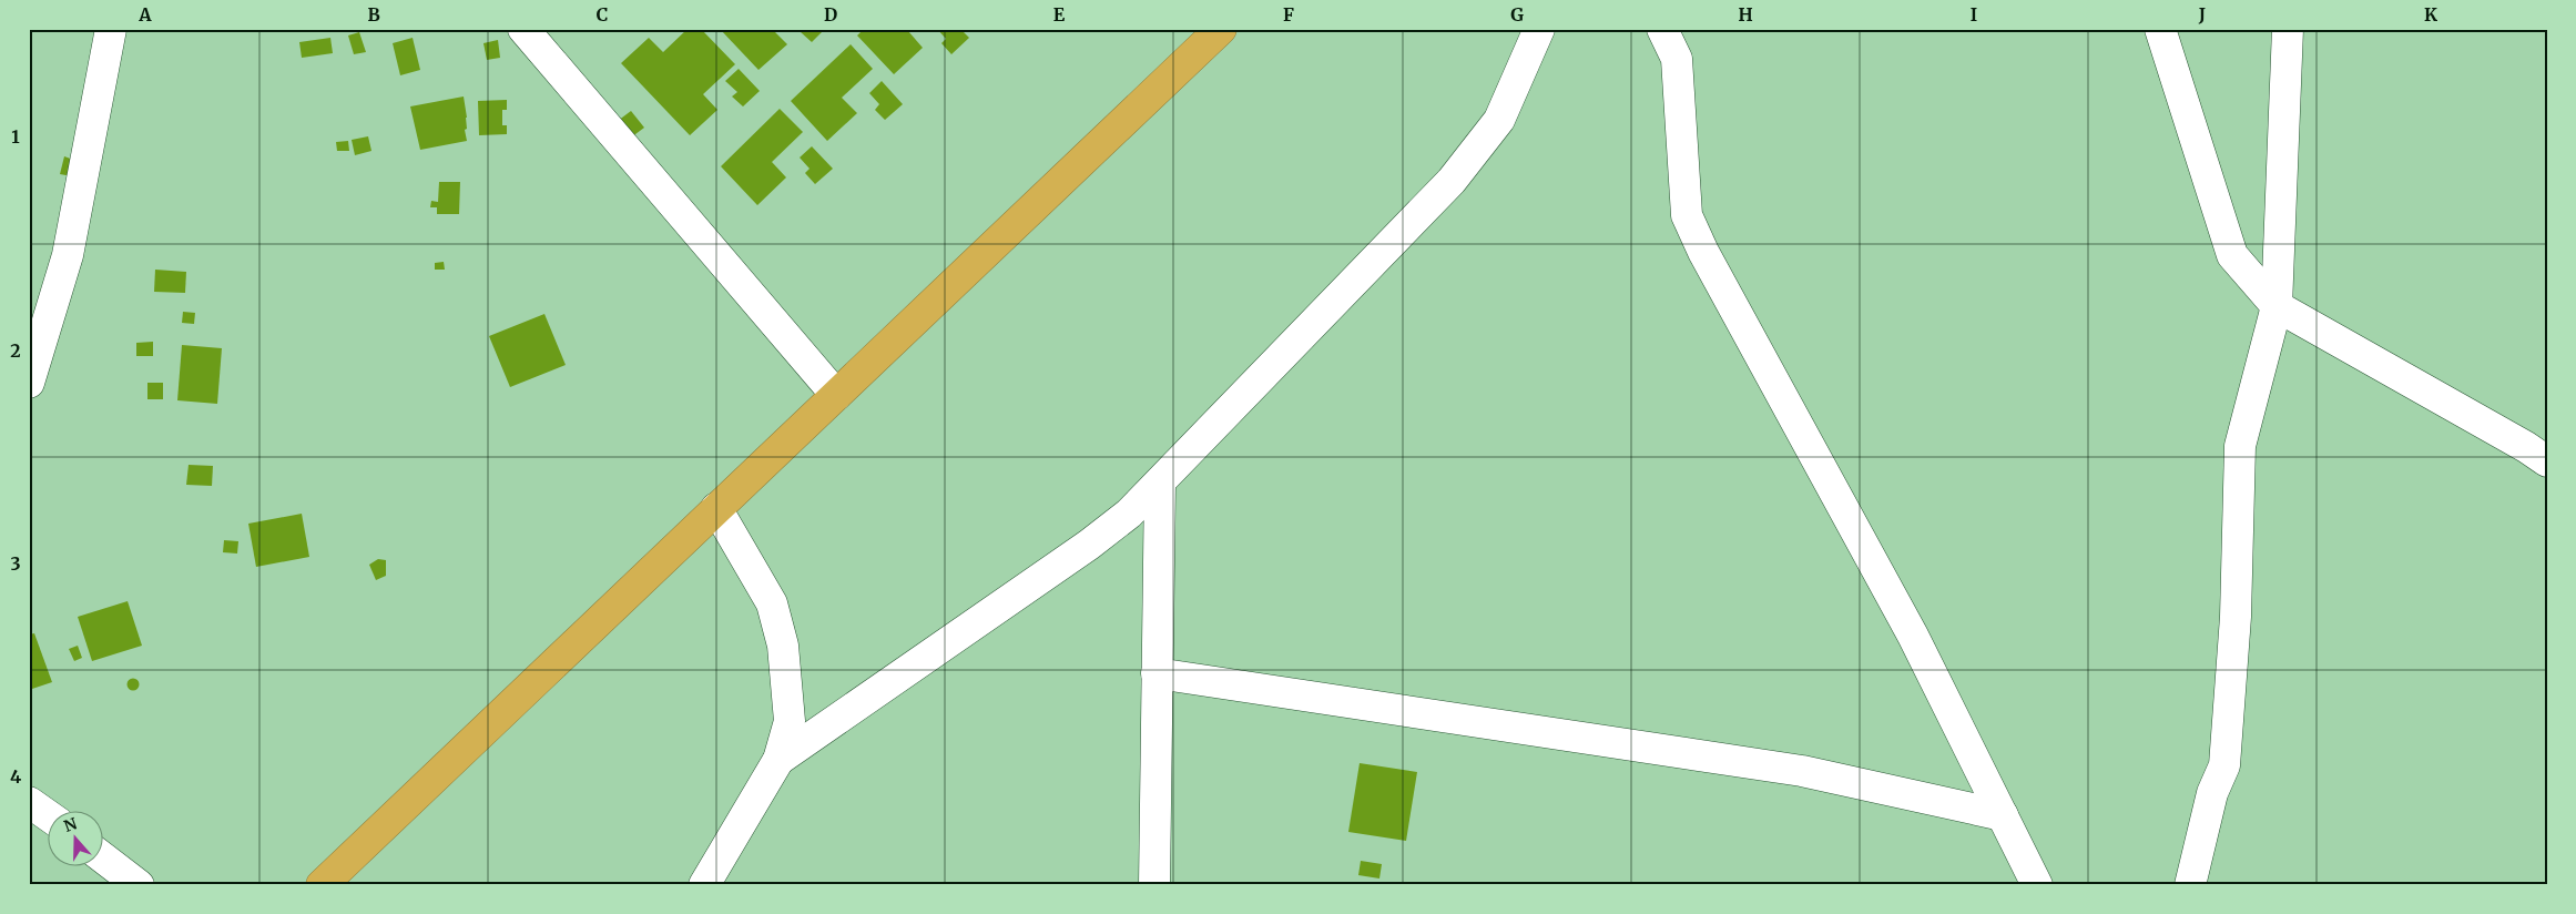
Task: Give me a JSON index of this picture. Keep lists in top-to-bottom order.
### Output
{
  "north": "top",
  "grid": {
    "columns": [
      "A",
      "B",
      "C",
      "D",
      "E",
      "F",
      "G",
      "H",
      "I",
      "J",
      "K"
    ],
    "rows": [
      "1",
      "2",
      "3",
      "4"
    ]
  }
}
